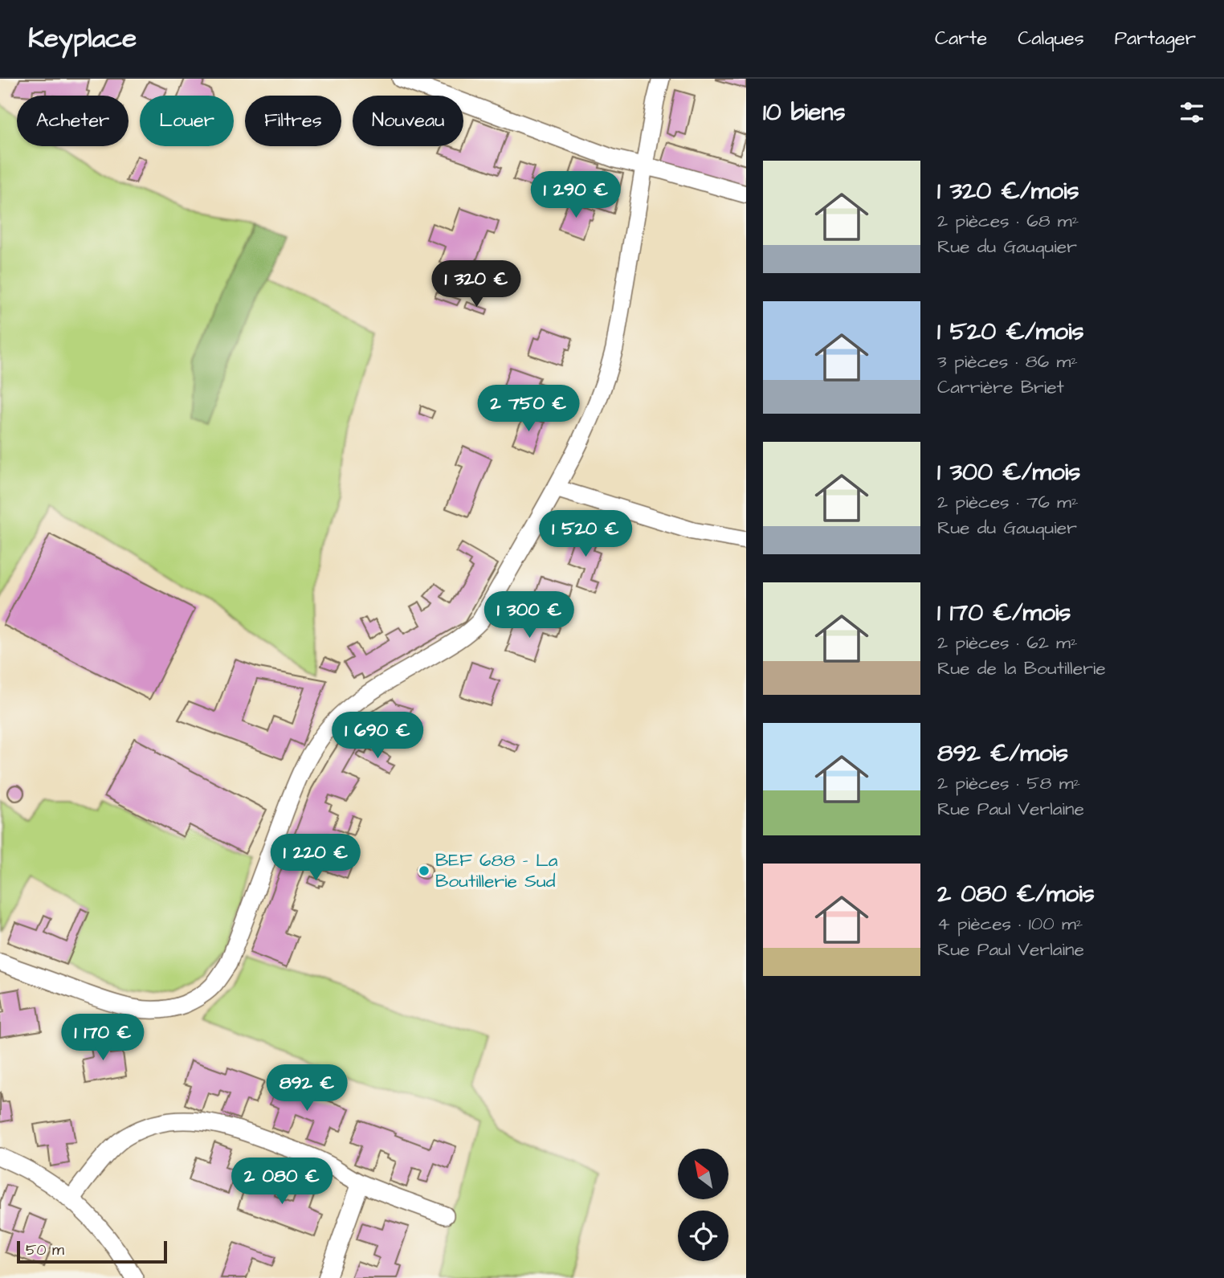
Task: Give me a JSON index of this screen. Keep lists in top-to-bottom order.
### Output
{
  "places": ["BEF 688 - La Boutillerie Sud"],
  "scale_bar": "50 m",
  "north": "top left",
  "page": {
    "header": "Keyplace",
    "nav": ["Carte", "Calques", "Partager"],
    "heading": "10 biens",
    "chip": [
      "Acheter",
      "Louer",
      "Filtres",
      "Nouveau"
    ],
    "list": [
      {
        "name": "1 320 €/mois",
        "note": "2 pièces · 68 m² · Rue du Gauquier"
      },
      {
        "name": "1 520 €/mois",
        "note": "3 pièces · 86 m² · Carrière Briet"
      },
      {
        "name": "1 300 €/mois",
        "note": "2 pièces · 76 m² · Rue du Gauquier"
      },
      {
        "name": "1 170 €/mois",
        "note": "2 pièces · 62 m² · Rue de la Boutillerie"
      },
      {
        "name": "892 €/mois",
        "note": "2 pièces · 58 m² · Rue Paul Verlaine"
      },
      {
        "name": "2 080 €/mois",
        "note": "4 pièces · 100 m² · Rue Paul Verlaine"
      }
    ],
    "price": [
      "1 290 €",
      "1 320 €",
      "2 750 €",
      "1 520 €",
      "1 300 €",
      "1 690 €",
      "1 220 €",
      "1 170 €",
      "892 €",
      "2 080 €"
    ],
    "scale": "50 m"
  }
}
